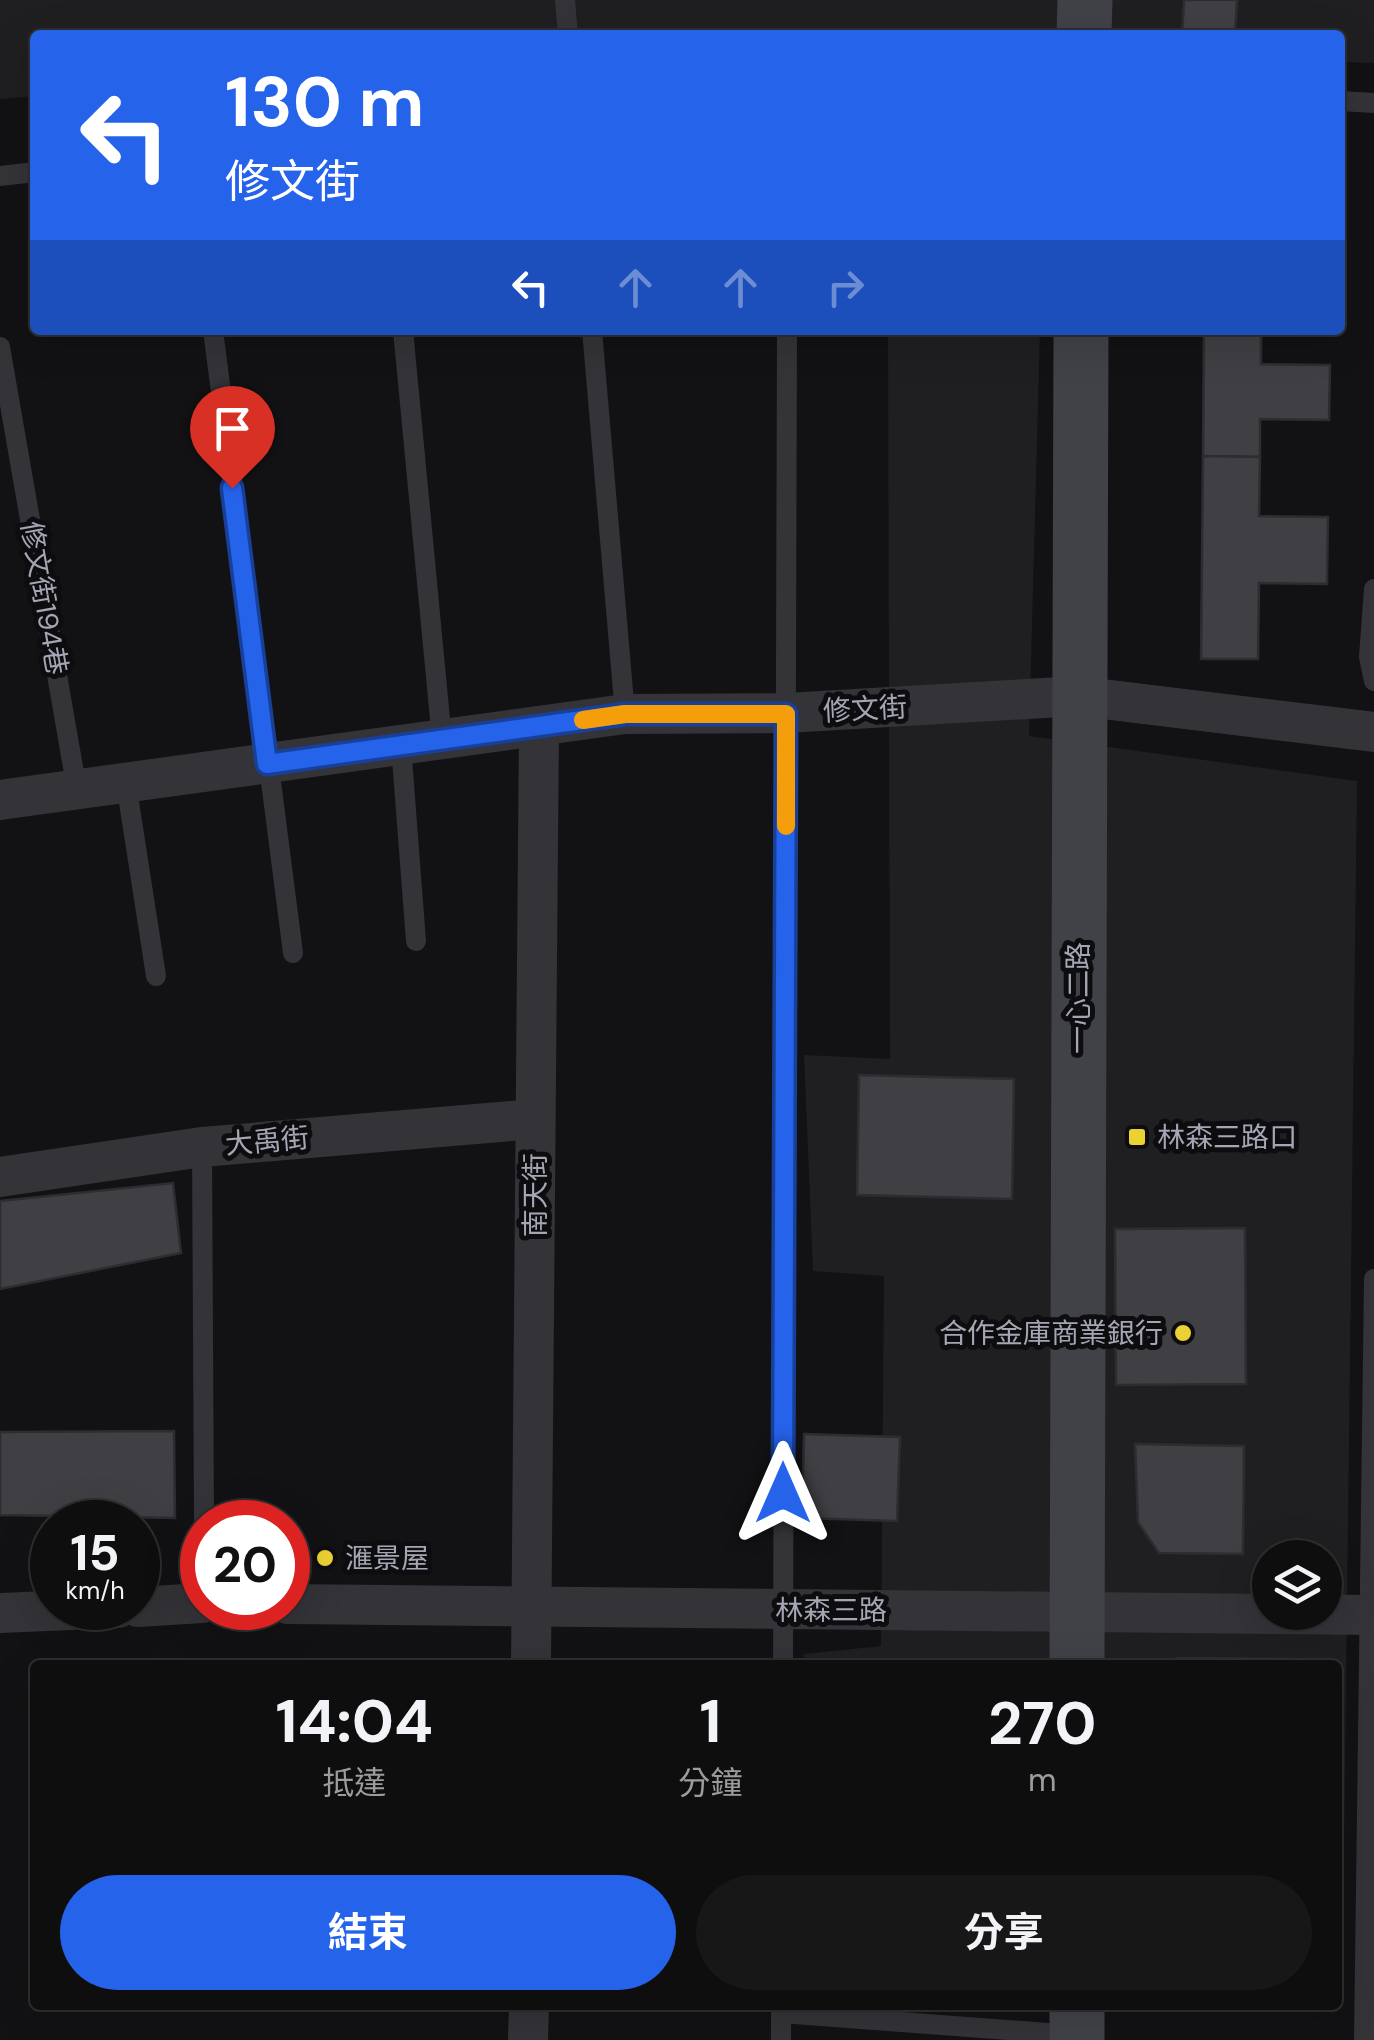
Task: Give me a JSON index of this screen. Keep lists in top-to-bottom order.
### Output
{
  "streets": {
    "street": [
      "修文街",
      "一心二路",
      "大禹街",
      "南天街",
      "林森三路"
    ],
    "lane": ["修文街194巷"]
  },
  "crossings": [
    ["修文街194巷", "修文街"],
    ["修文街", "一心二路"],
    ["修文街", "南天街"],
    ["一心二路", "林森三路"],
    ["大禹街", "南天街"],
    ["南天街", "林森三路"]
  ],
  "places": {
    "transit": ["林森三路口"],
    "other": ["合作金庫商業銀行", "滙景屋"]
  },
  "page": {
    "turn": ["130 m", "修文街"],
    "speed": "15 km/h",
    "limit": "20",
    "eta": [
      "14:04",
      "抵達",
      "1",
      "分鐘",
      "270",
      "m"
    ],
    "buttons": ["結束", "分享"]
  }
}
